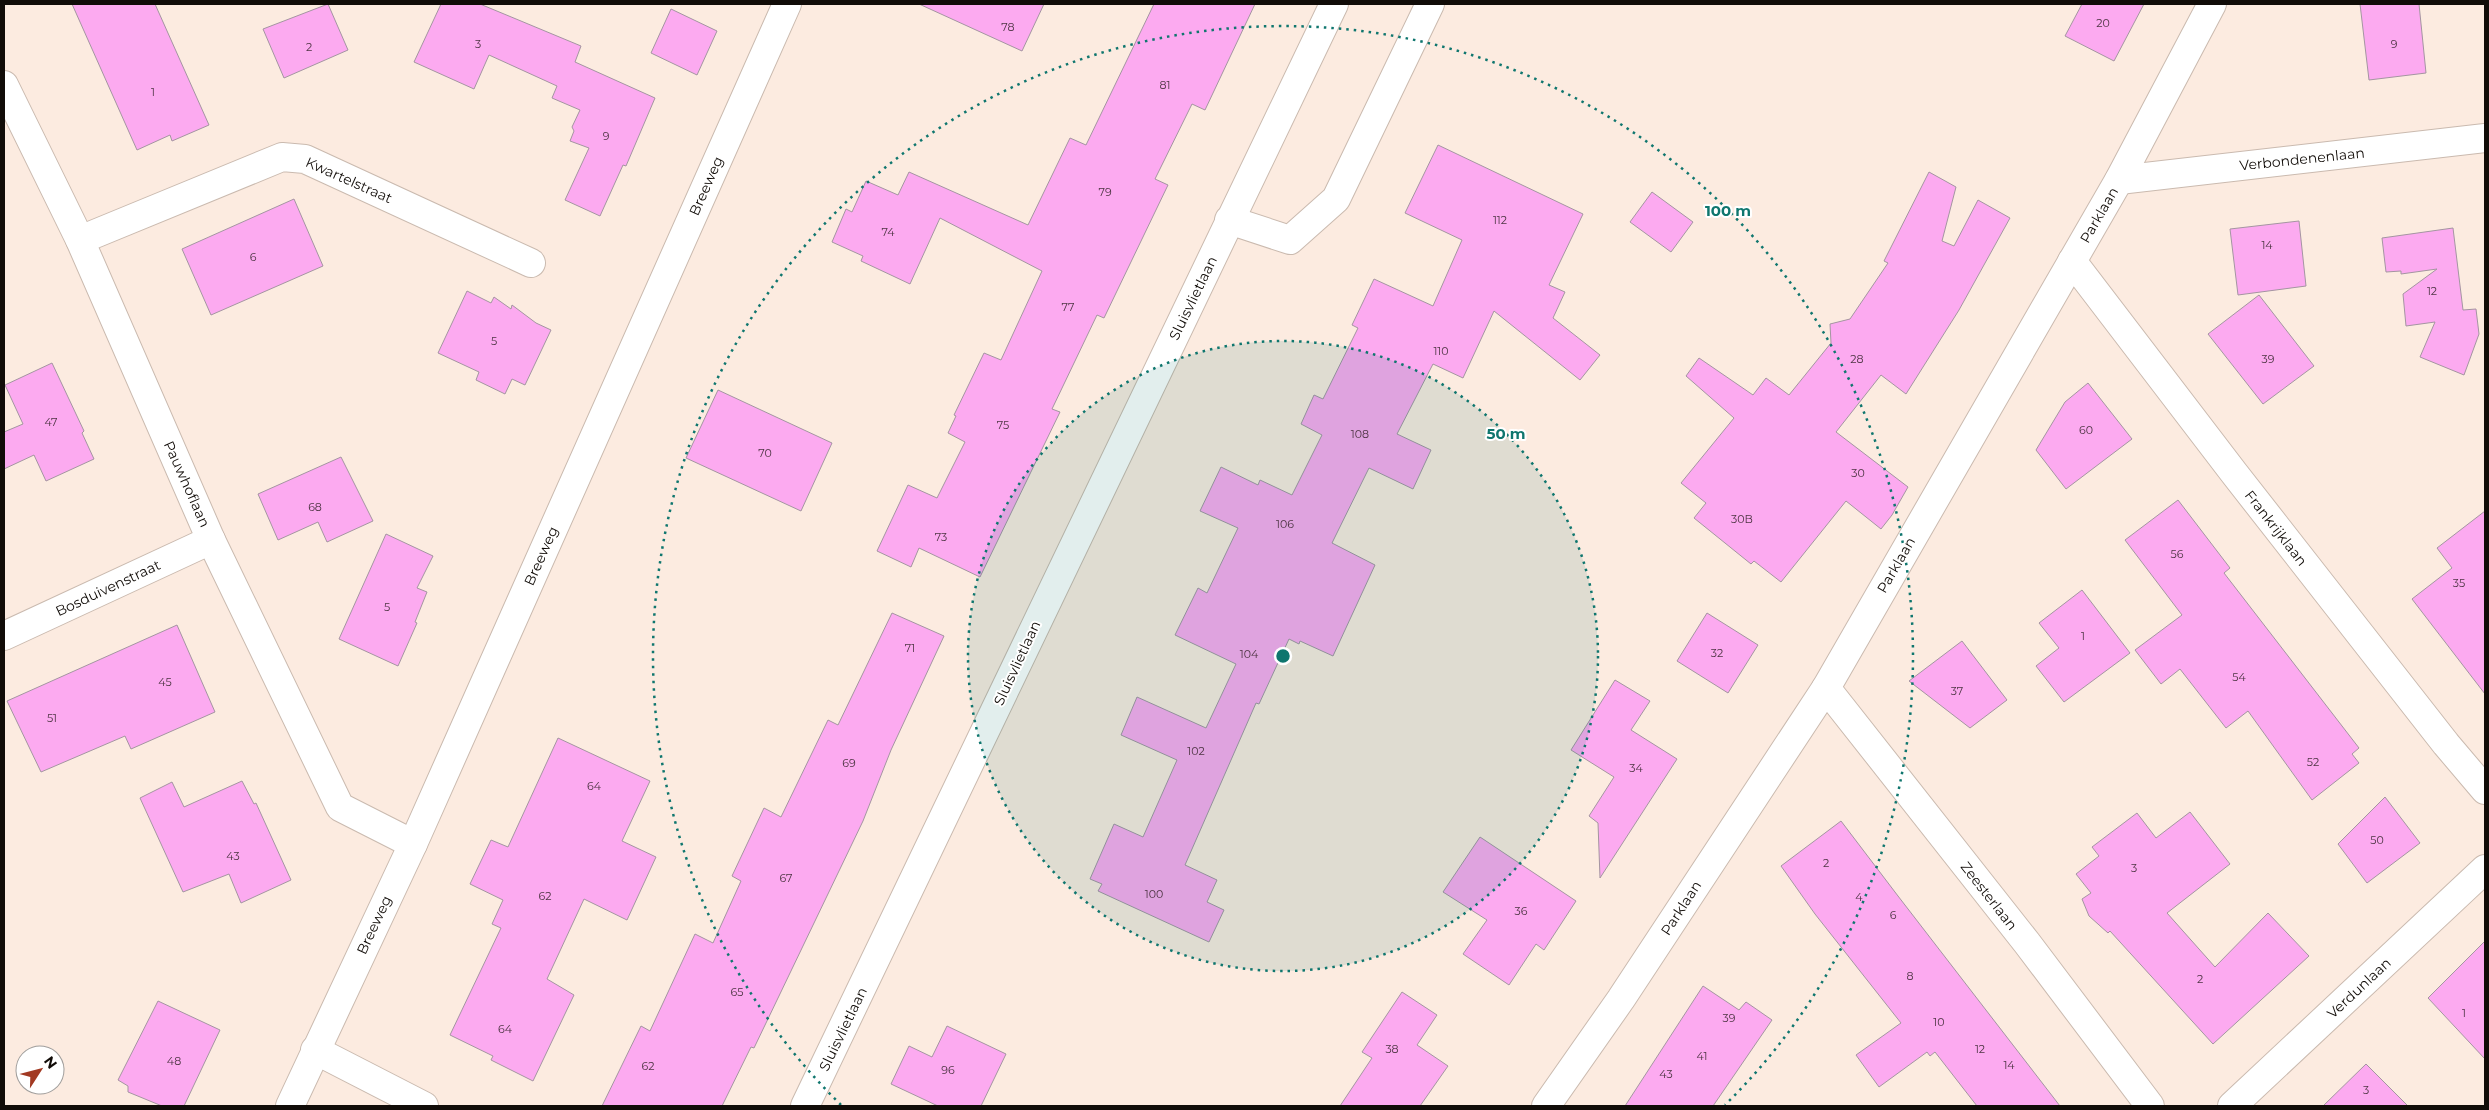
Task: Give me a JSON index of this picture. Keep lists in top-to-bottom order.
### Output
{
  "streets": {
    "street": [
      "Verbondenenlaan",
      "Kwartelstraat",
      "Breeweg",
      "Parklaan",
      "Sluisvlietlaan",
      "Pauwhoflaan",
      "Frankrijklaan",
      "Bosduivenstraat",
      "Zeesterlaan",
      "Verdunlaan"
    ]
  },
  "crossings": [
    ["Verbondenenlaan", "Parklaan"],
    ["Kwartelstraat", "Pauwhoflaan"],
    ["Breeweg", "Pauwhoflaan"],
    ["Parklaan", "Frankrijklaan"],
    ["Parklaan", "Zeesterlaan"],
    ["Pauwhoflaan", "Bosduivenstraat"]
  ],
  "house_numbers": [
    "20",
    "78",
    "3",
    "9",
    "2",
    "81",
    "1",
    "9",
    "79",
    "112",
    "74",
    "14",
    "6",
    "12",
    "77",
    "5",
    "110",
    "28",
    "39",
    "47",
    "75",
    "60",
    "108",
    "70",
    "30",
    "68",
    "30B",
    "106",
    "73",
    "56",
    "35",
    "5",
    "1",
    "71",
    "32",
    "104",
    "54",
    "45",
    "37",
    "51",
    "102",
    "52",
    "69",
    "34",
    "64",
    "50",
    "43",
    "2",
    "3",
    "67",
    "100",
    "62",
    "4",
    "36",
    "6",
    "8",
    "2",
    "65",
    "1",
    "39",
    "10",
    "64",
    "38",
    "12",
    "41",
    "48",
    "14",
    "62",
    "96",
    "43",
    "3"
  ],
  "north": "top right",
  "rings": ["100 m", "50 m"]
}
